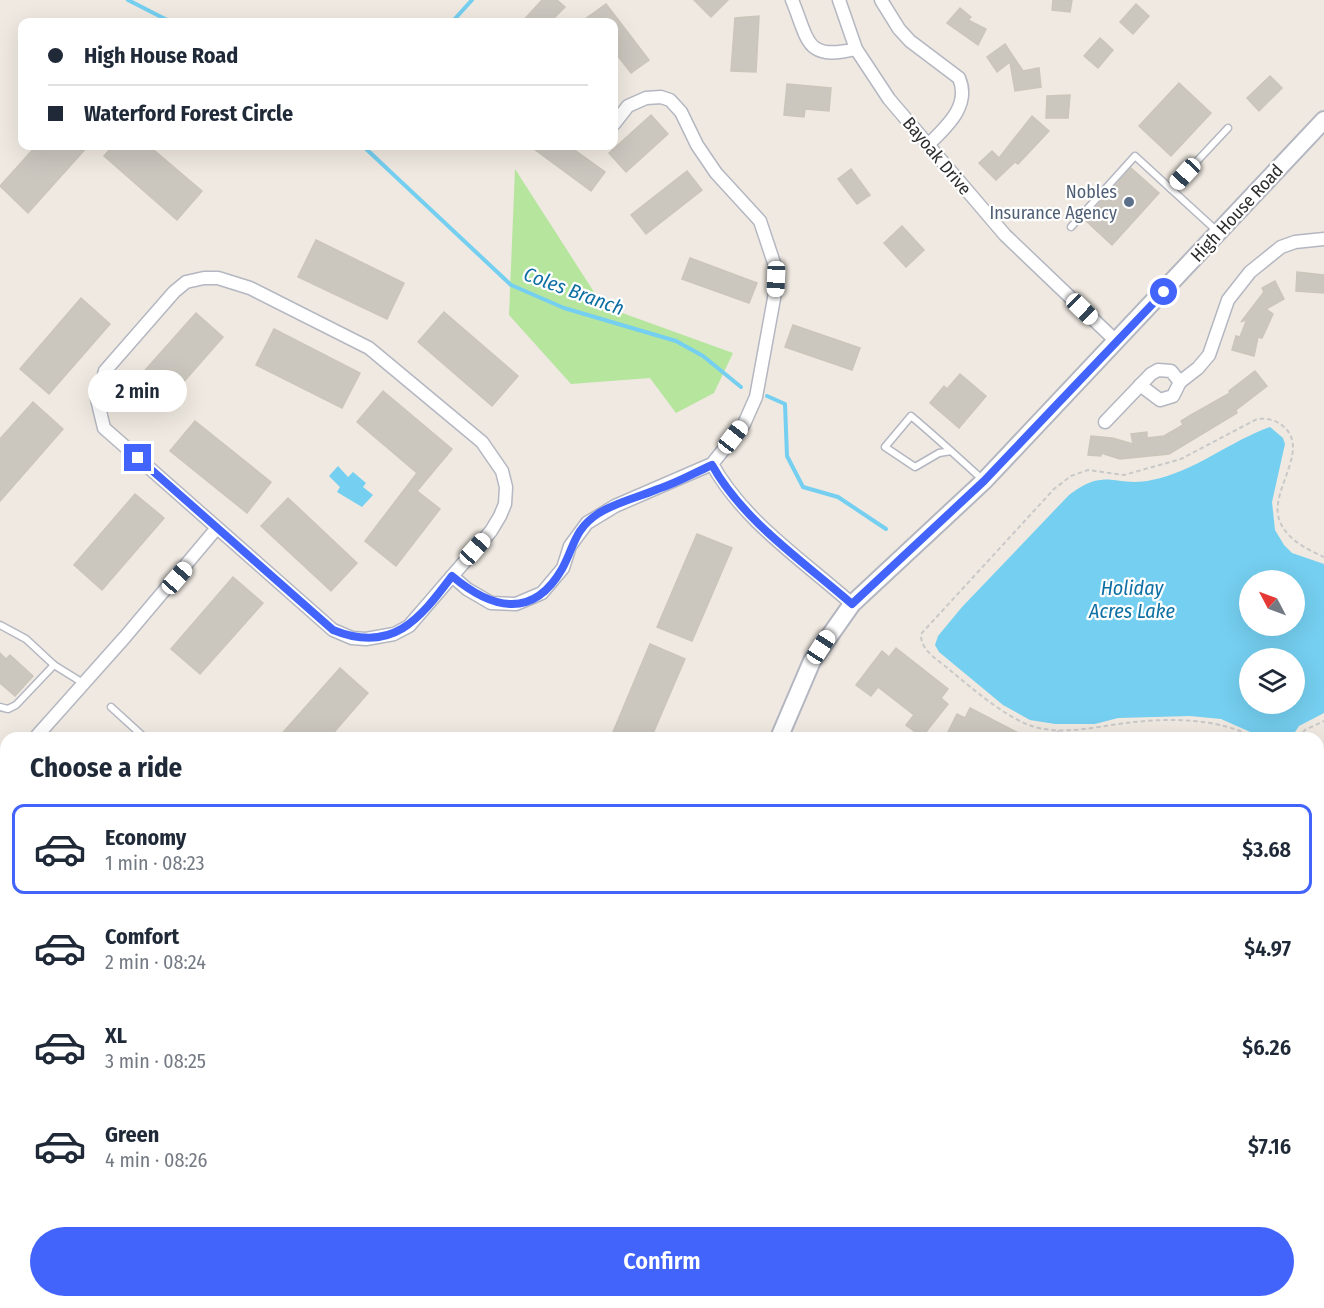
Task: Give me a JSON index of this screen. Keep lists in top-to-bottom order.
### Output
{
  "streets": {
    "main road": ["High House Road"],
    "street": ["Bayoak Drive"]
  },
  "crossings": [
    ["Bayoak Drive", "High House Road"]
  ],
  "water": ["Coles Branch", "Holiday Acres Lake"],
  "places": ["Nobles Insurance Agency"],
  "north": "top left",
  "page": {
    "banner": ["High House Road", "Waterford Forest Circle"],
    "bubble": "2 min",
    "heading": "Choose a ride",
    "list": [
      {
        "name": "Economy",
        "note": "1 min · 08:23",
        "value": "$3.68"
      },
      {
        "name": "Comfort",
        "note": "2 min · 08:24",
        "value": "$4.97"
      },
      {
        "name": "XL",
        "note": "3 min · 08:25",
        "value": "$6.26"
      },
      {
        "name": "Green",
        "note": "4 min · 08:26",
        "value": "$7.16"
      }
    ],
    "buttons": "Confirm"
  }
}
